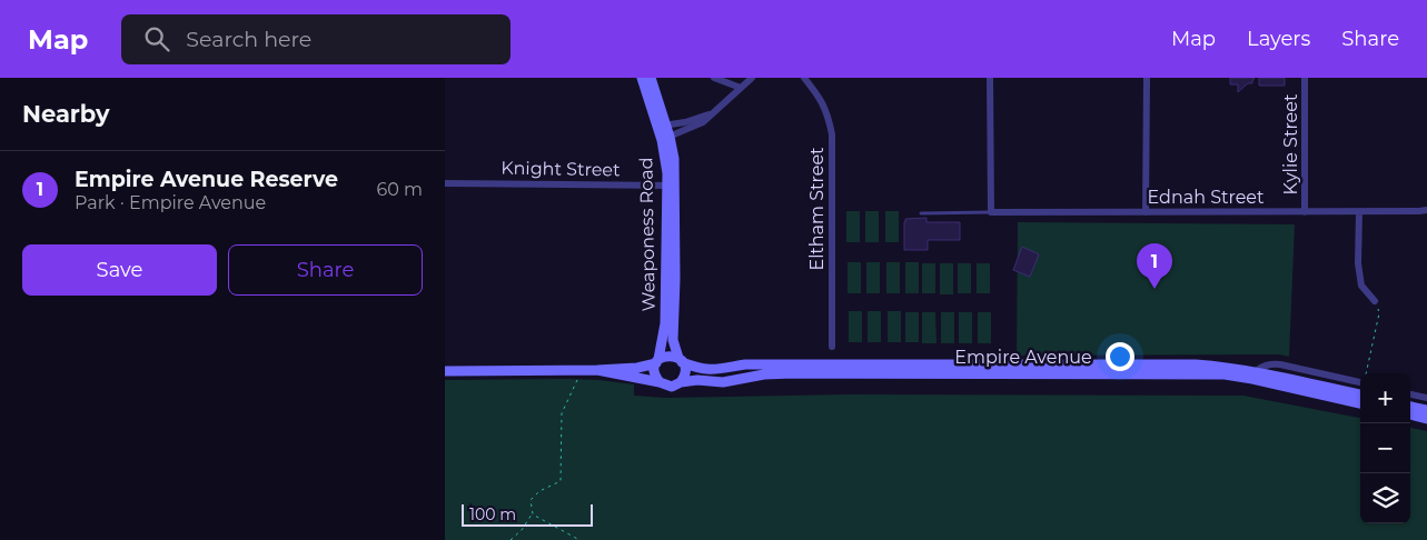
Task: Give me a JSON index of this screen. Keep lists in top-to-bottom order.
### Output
{
  "streets": {
    "main road": ["Weaponess Road", "Empire Avenue"],
    "street": [
      "Kylie Street",
      "Knight Street",
      "Ednah Street",
      "Eltham Street"
    ]
  },
  "crossings": [
    ["Kylie Street", "Ednah Street"],
    ["Knight Street", "Weaponess Road"],
    ["Weaponess Road", "Empire Avenue"]
  ],
  "scale_bar": "100 m",
  "page": {
    "header": "Map",
    "search": "Search here",
    "nav": ["Map", "Layers", "Share"],
    "heading": "Nearby",
    "list": [
      {
        "mark": "1",
        "name": "Empire Avenue Reserve",
        "note": "Park · Empire Avenue",
        "value": "60 m"
      }
    ],
    "buttons": ["Save", "Share"],
    "pins": "1",
    "map_buttons": ["+", "−"],
    "scale": "100 m"
  }
}
